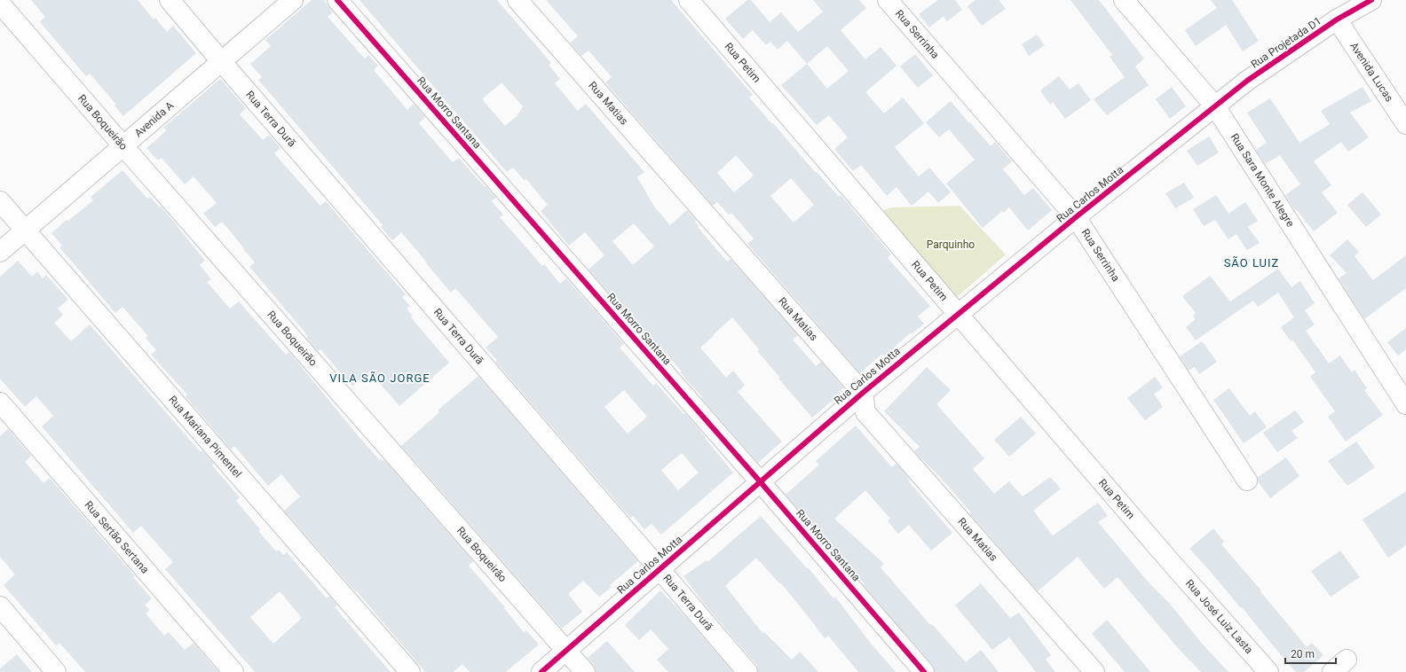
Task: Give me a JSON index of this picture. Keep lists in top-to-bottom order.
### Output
{
  "streets": {
    "street": [
      "Rua Serrinha",
      "Rua Projetada D1",
      "Rua Petim",
      "Avenida Lucas",
      "Rua Matias",
      "Rua Morro Santana",
      "Avenida A",
      "Rua Terra Durã",
      "Rua Boqueirão",
      "Rua Sara Monte Alegre",
      "Rua Carlos Motta",
      "Rua Mariana Pímentel",
      "Rua Sertão Sertana",
      "Rua José Luiz Lasta"
    ]
  },
  "crossings": [
    ["Rua Serrinha", "Rua Carlos Motta"],
    ["Rua Projetada D1", "Avenida Lucas"],
    ["Rua Projetada D1", "Rua Sara Monte Alegre"],
    ["Rua Projetada D1", "Rua Carlos Motta"],
    ["Rua Petim", "Rua Carlos Motta"],
    ["Rua Petim", "Rua José Luiz Lasta"],
    ["Rua Matias", "Rua Carlos Motta"],
    ["Rua Morro Santana", "Rua Carlos Motta"],
    ["Avenida A", "Rua Terra Durã"],
    ["Avenida A", "Rua Boqueirão"],
    ["Avenida A", "Rua Mariana Pímentel"],
    ["Rua Terra Durã", "Rua Carlos Motta"],
    ["Rua Boqueirão", "Rua Carlos Motta"],
    ["Rua Sara Monte Alegre", "Rua Carlos Motta"]
  ],
  "districts": ["SÃO LUIZ", "VILA SÃO JORGE"],
  "parks": ["Parquinho"],
  "scale_bar": "20 m"
}
